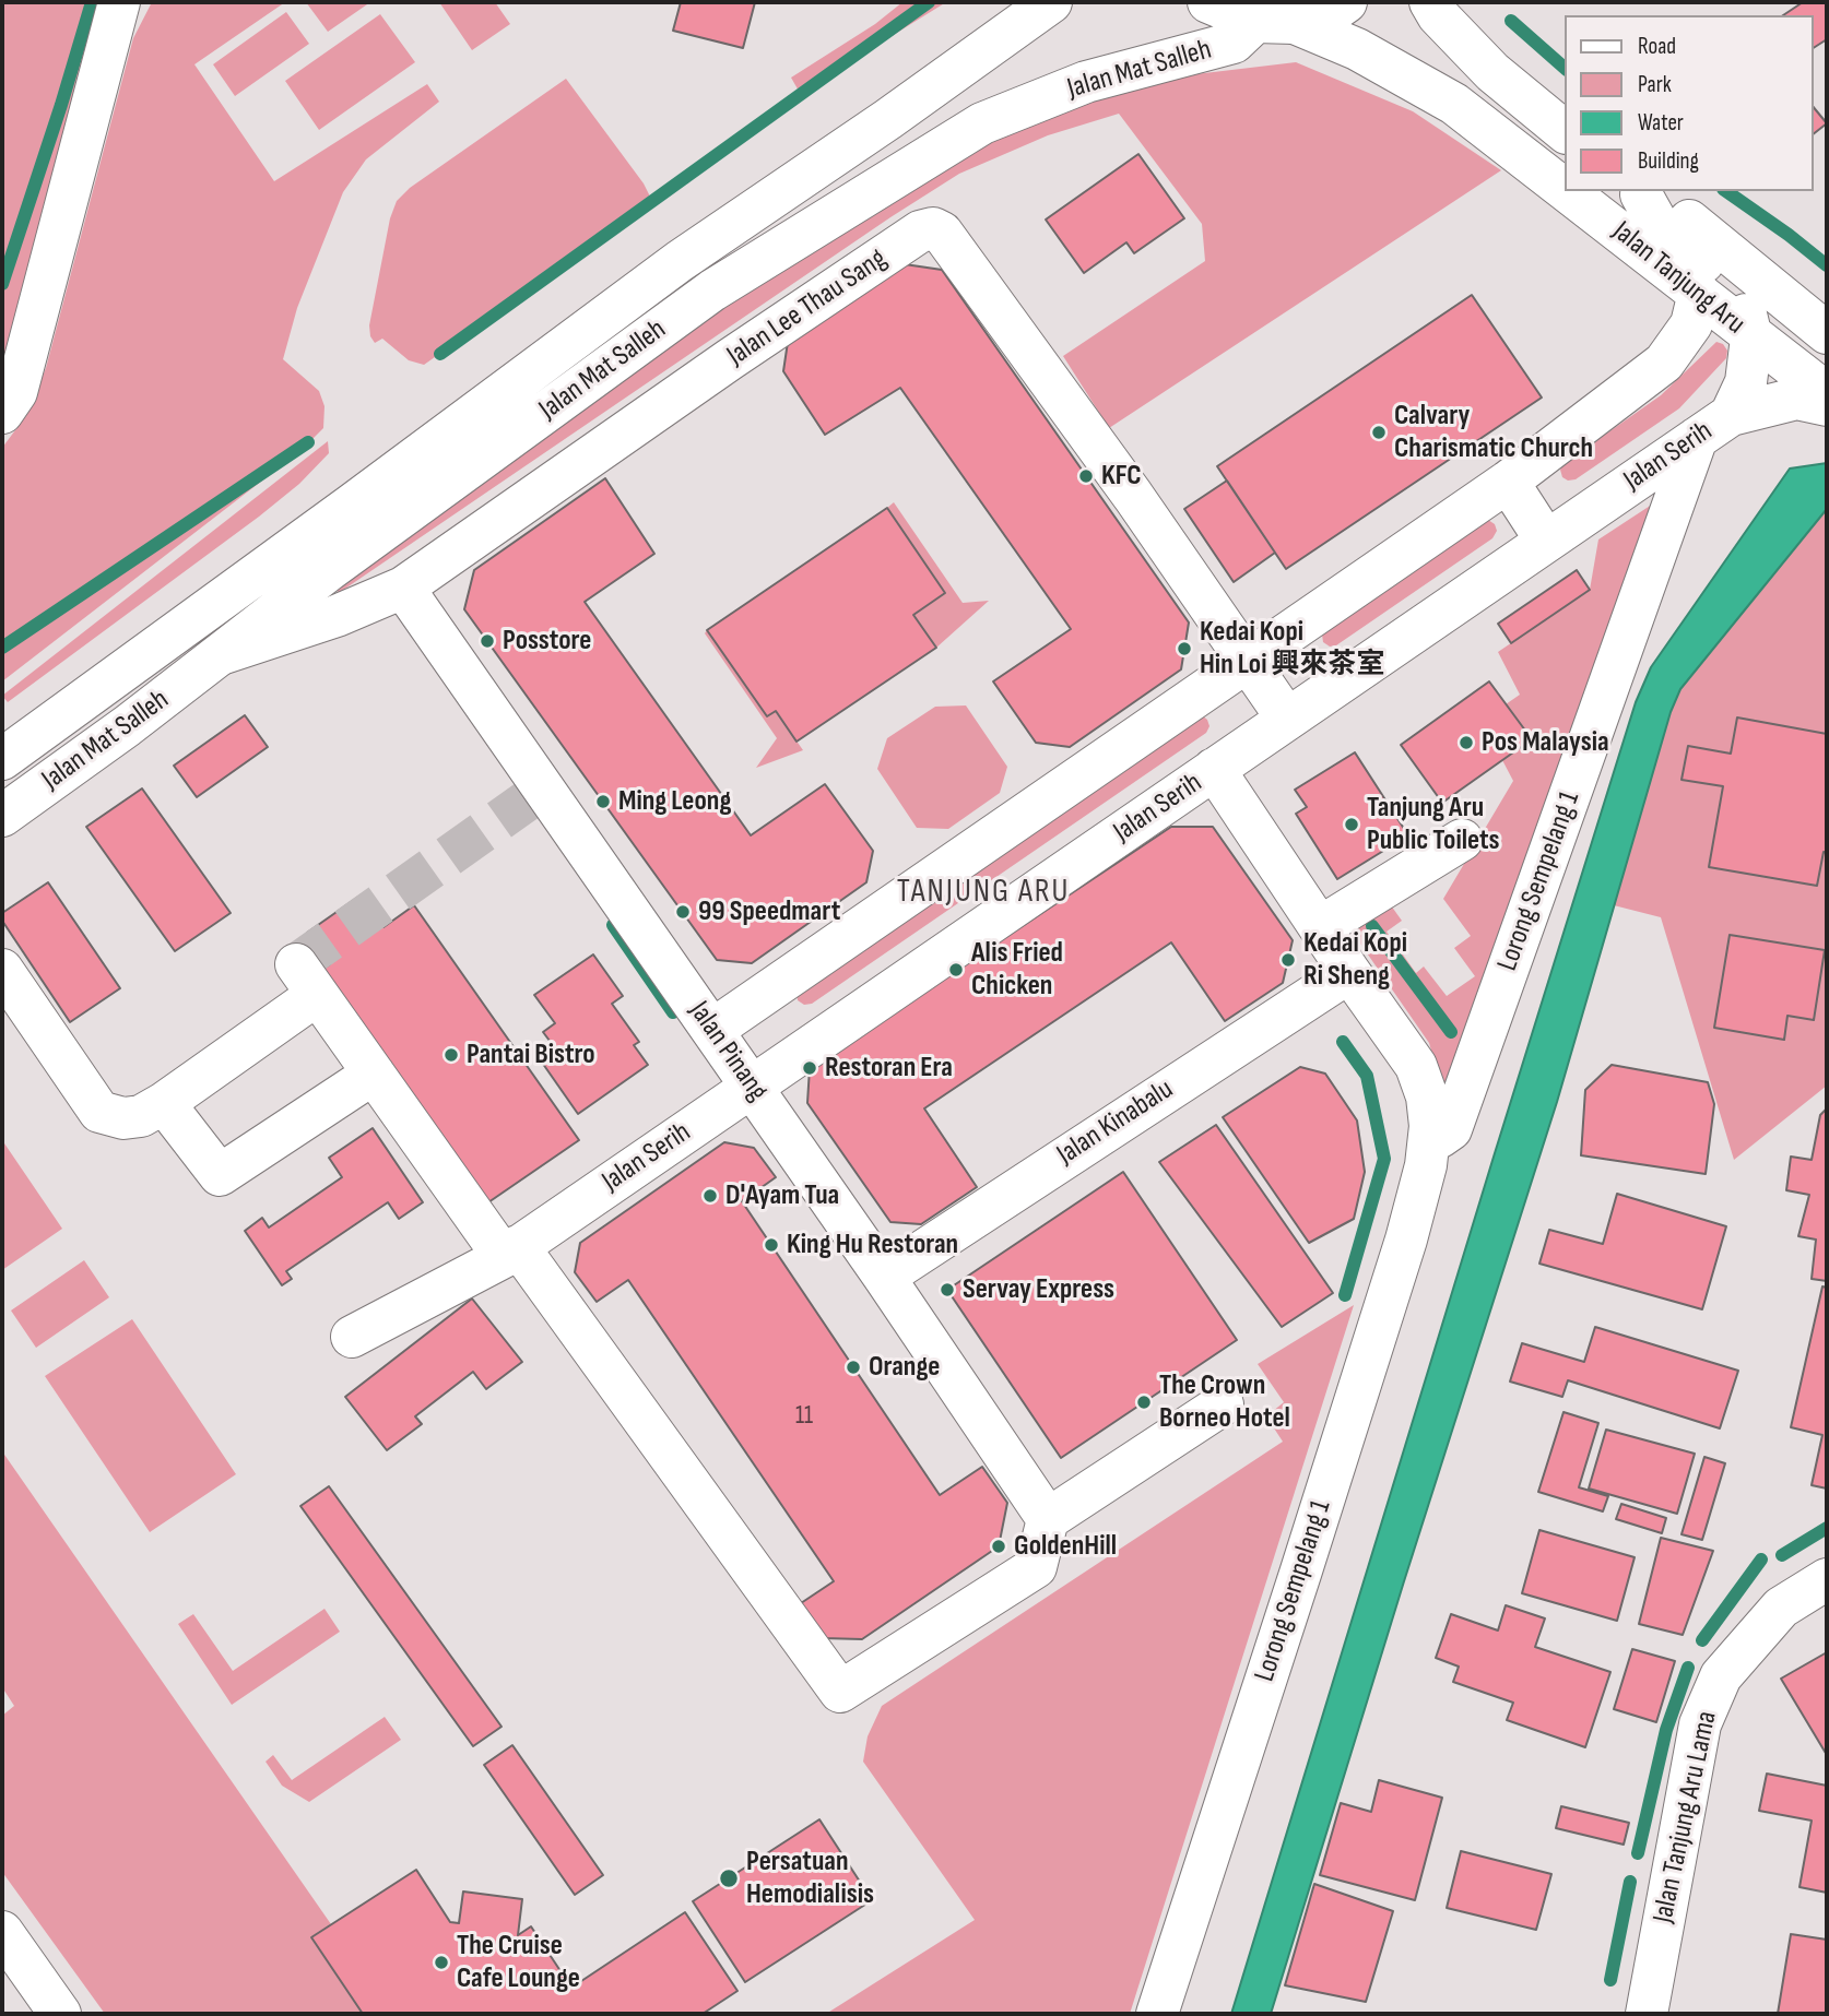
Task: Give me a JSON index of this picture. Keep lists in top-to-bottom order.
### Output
{
  "streets": {
    "street": [
      "Jalan Mat Salleh",
      "Jalan Tanjung Aru",
      "Jalan Lee Thau Sang",
      "Jalan Serih",
      "Lorong Sempelang 1",
      "Jalan Pinang",
      "Jalan Kinabalu",
      "Jalan Tanjung Aru Lama"
    ]
  },
  "crossings": [
    ["Jalan Mat Salleh", "Jalan Tanjung Aru"],
    ["Jalan Mat Salleh", "Jalan Lee Thau Sang"],
    ["Jalan Lee Thau Sang", "Jalan Pinang"],
    ["Jalan Serih", "Lorong Sempelang 1"],
    ["Jalan Serih", "Jalan Pinang"],
    ["Jalan Pinang", "Jalan Kinabalu"]
  ],
  "districts": ["TANJUNG ARU"],
  "places": [
    "Calvary Charismatic Church",
    "KFC",
    "Posstore",
    "Kedai Kopi Hin Loi 興來茶室",
    "Pos Malaysia",
    "Ming Leong",
    "Tanjung Aru Public Toilets",
    "99 Speedmart",
    "Kedai Kopi Ri Sheng",
    "Alis Fried Chicken",
    "Pantai Bistro",
    "Restoran Era",
    "D'Ayam Tua",
    "King Hu Restoran",
    "Servay Express",
    "Orange",
    "The Crown Borneo Hotel",
    "GoldenHill",
    "Persatuan Hemodialisis",
    "The Cruise Cafe Lounge"
  ],
  "house_numbers": ["11"],
  "legend": [
    "Road",
    "Park",
    "Water",
    "Building"
  ]
}
